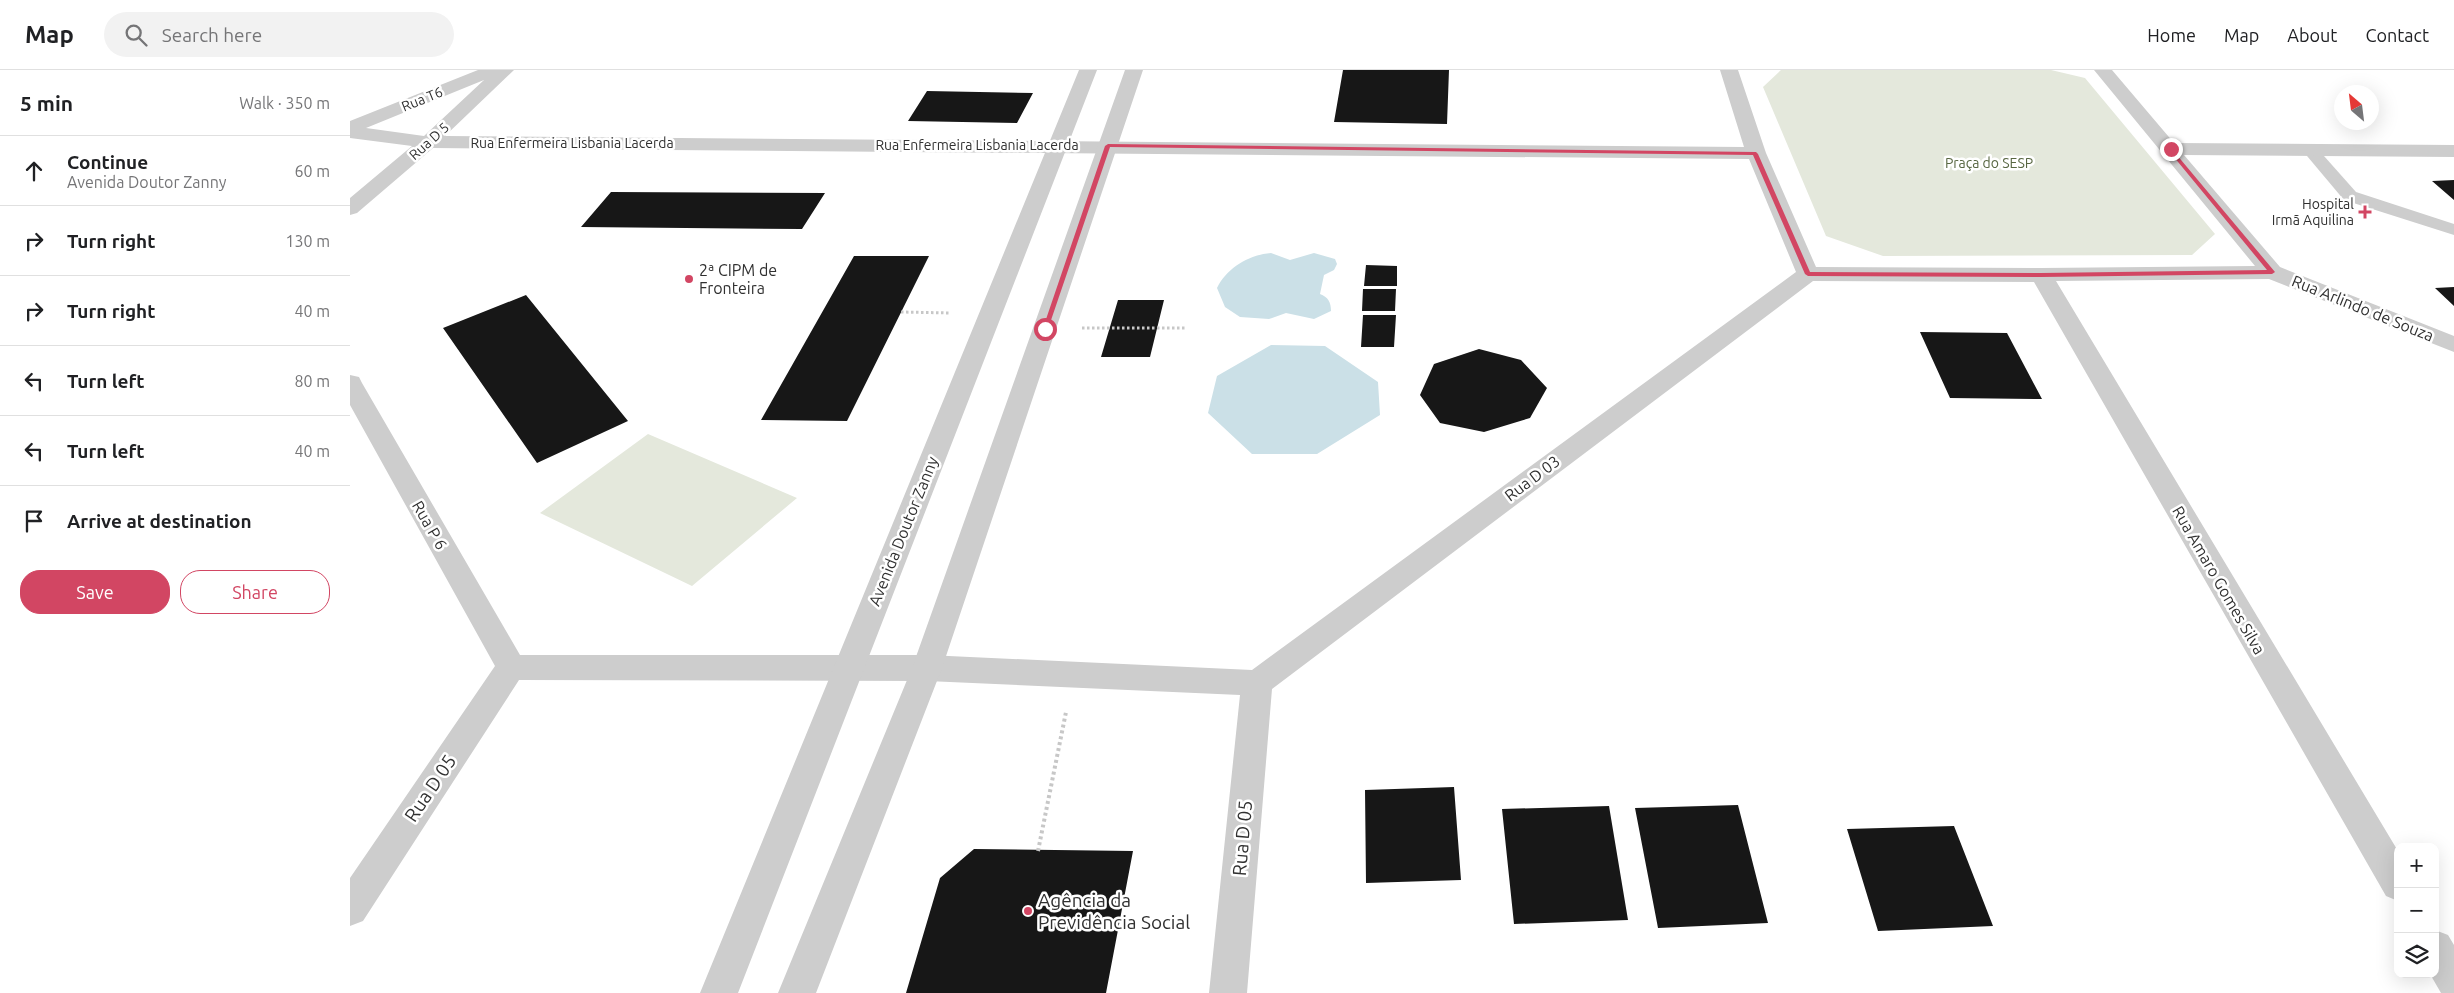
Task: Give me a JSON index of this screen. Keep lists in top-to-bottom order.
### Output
{
  "streets": {
    "street": [
      "Rua T6",
      "Rua D 5",
      "Rua Enfermeira Lisbania Lacerda",
      "Rua Arlindo de Souza",
      "Rua D 03",
      "Rua P 6",
      "Avenida Doutor Zanny",
      "Rua Amaro Gomes Silva",
      "Rua D 05"
    ]
  },
  "crossings": [
    ["Rua T6", "Rua Enfermeira Lisbania Lacerda"],
    ["Rua D 5", "Rua Enfermeira Lisbania Lacerda"],
    ["Rua Enfermeira Lisbania Lacerda", "Avenida Doutor Zanny"],
    ["Rua D 03", "Rua D 05"],
    ["Rua P 6", "Rua D 05"]
  ],
  "parks": ["Praça do SESP"],
  "places": {
    "health": ["Hospital Irmã Aquilina"],
    "other": ["2ª CIPM de Fronteira", "Agência da Previdência Social"]
  },
  "north": "top left",
  "page": {
    "header": "Map",
    "search": "Search here",
    "nav": [
      "Home",
      "Map",
      "About",
      "Contact"
    ],
    "heading": ["5 min", "Walk · 350 m"],
    "list": [
      ["Continue", "Avenida Doutor Zanny", "60 m"],
      ["Turn right", "130 m"],
      ["Turn right", "40 m"],
      ["Turn left", "80 m"],
      ["Turn left", "40 m"],
      "Arrive at destination"
    ],
    "buttons": ["Save", "Share"],
    "map_buttons": ["+", "−"]
  }
}
